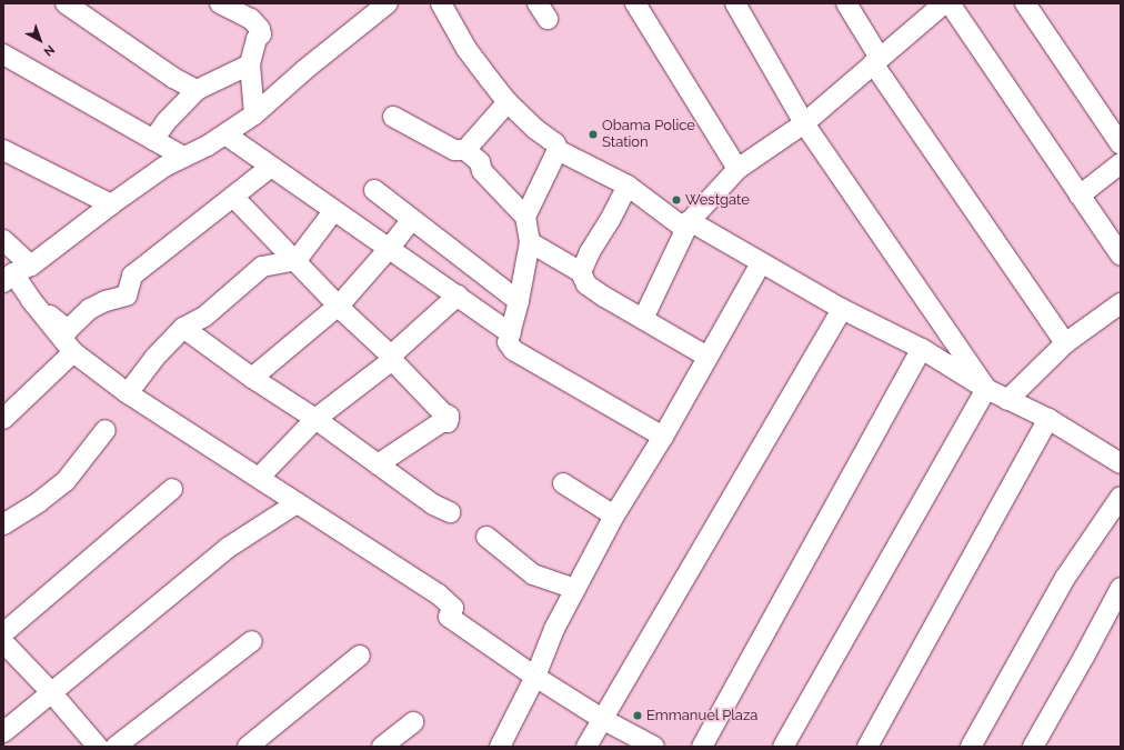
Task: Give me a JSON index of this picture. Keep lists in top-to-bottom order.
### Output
{
  "places": ["Obama Police Station", "Westgate", "Emmanuel Plaza"],
  "north": "bottom right"
}
